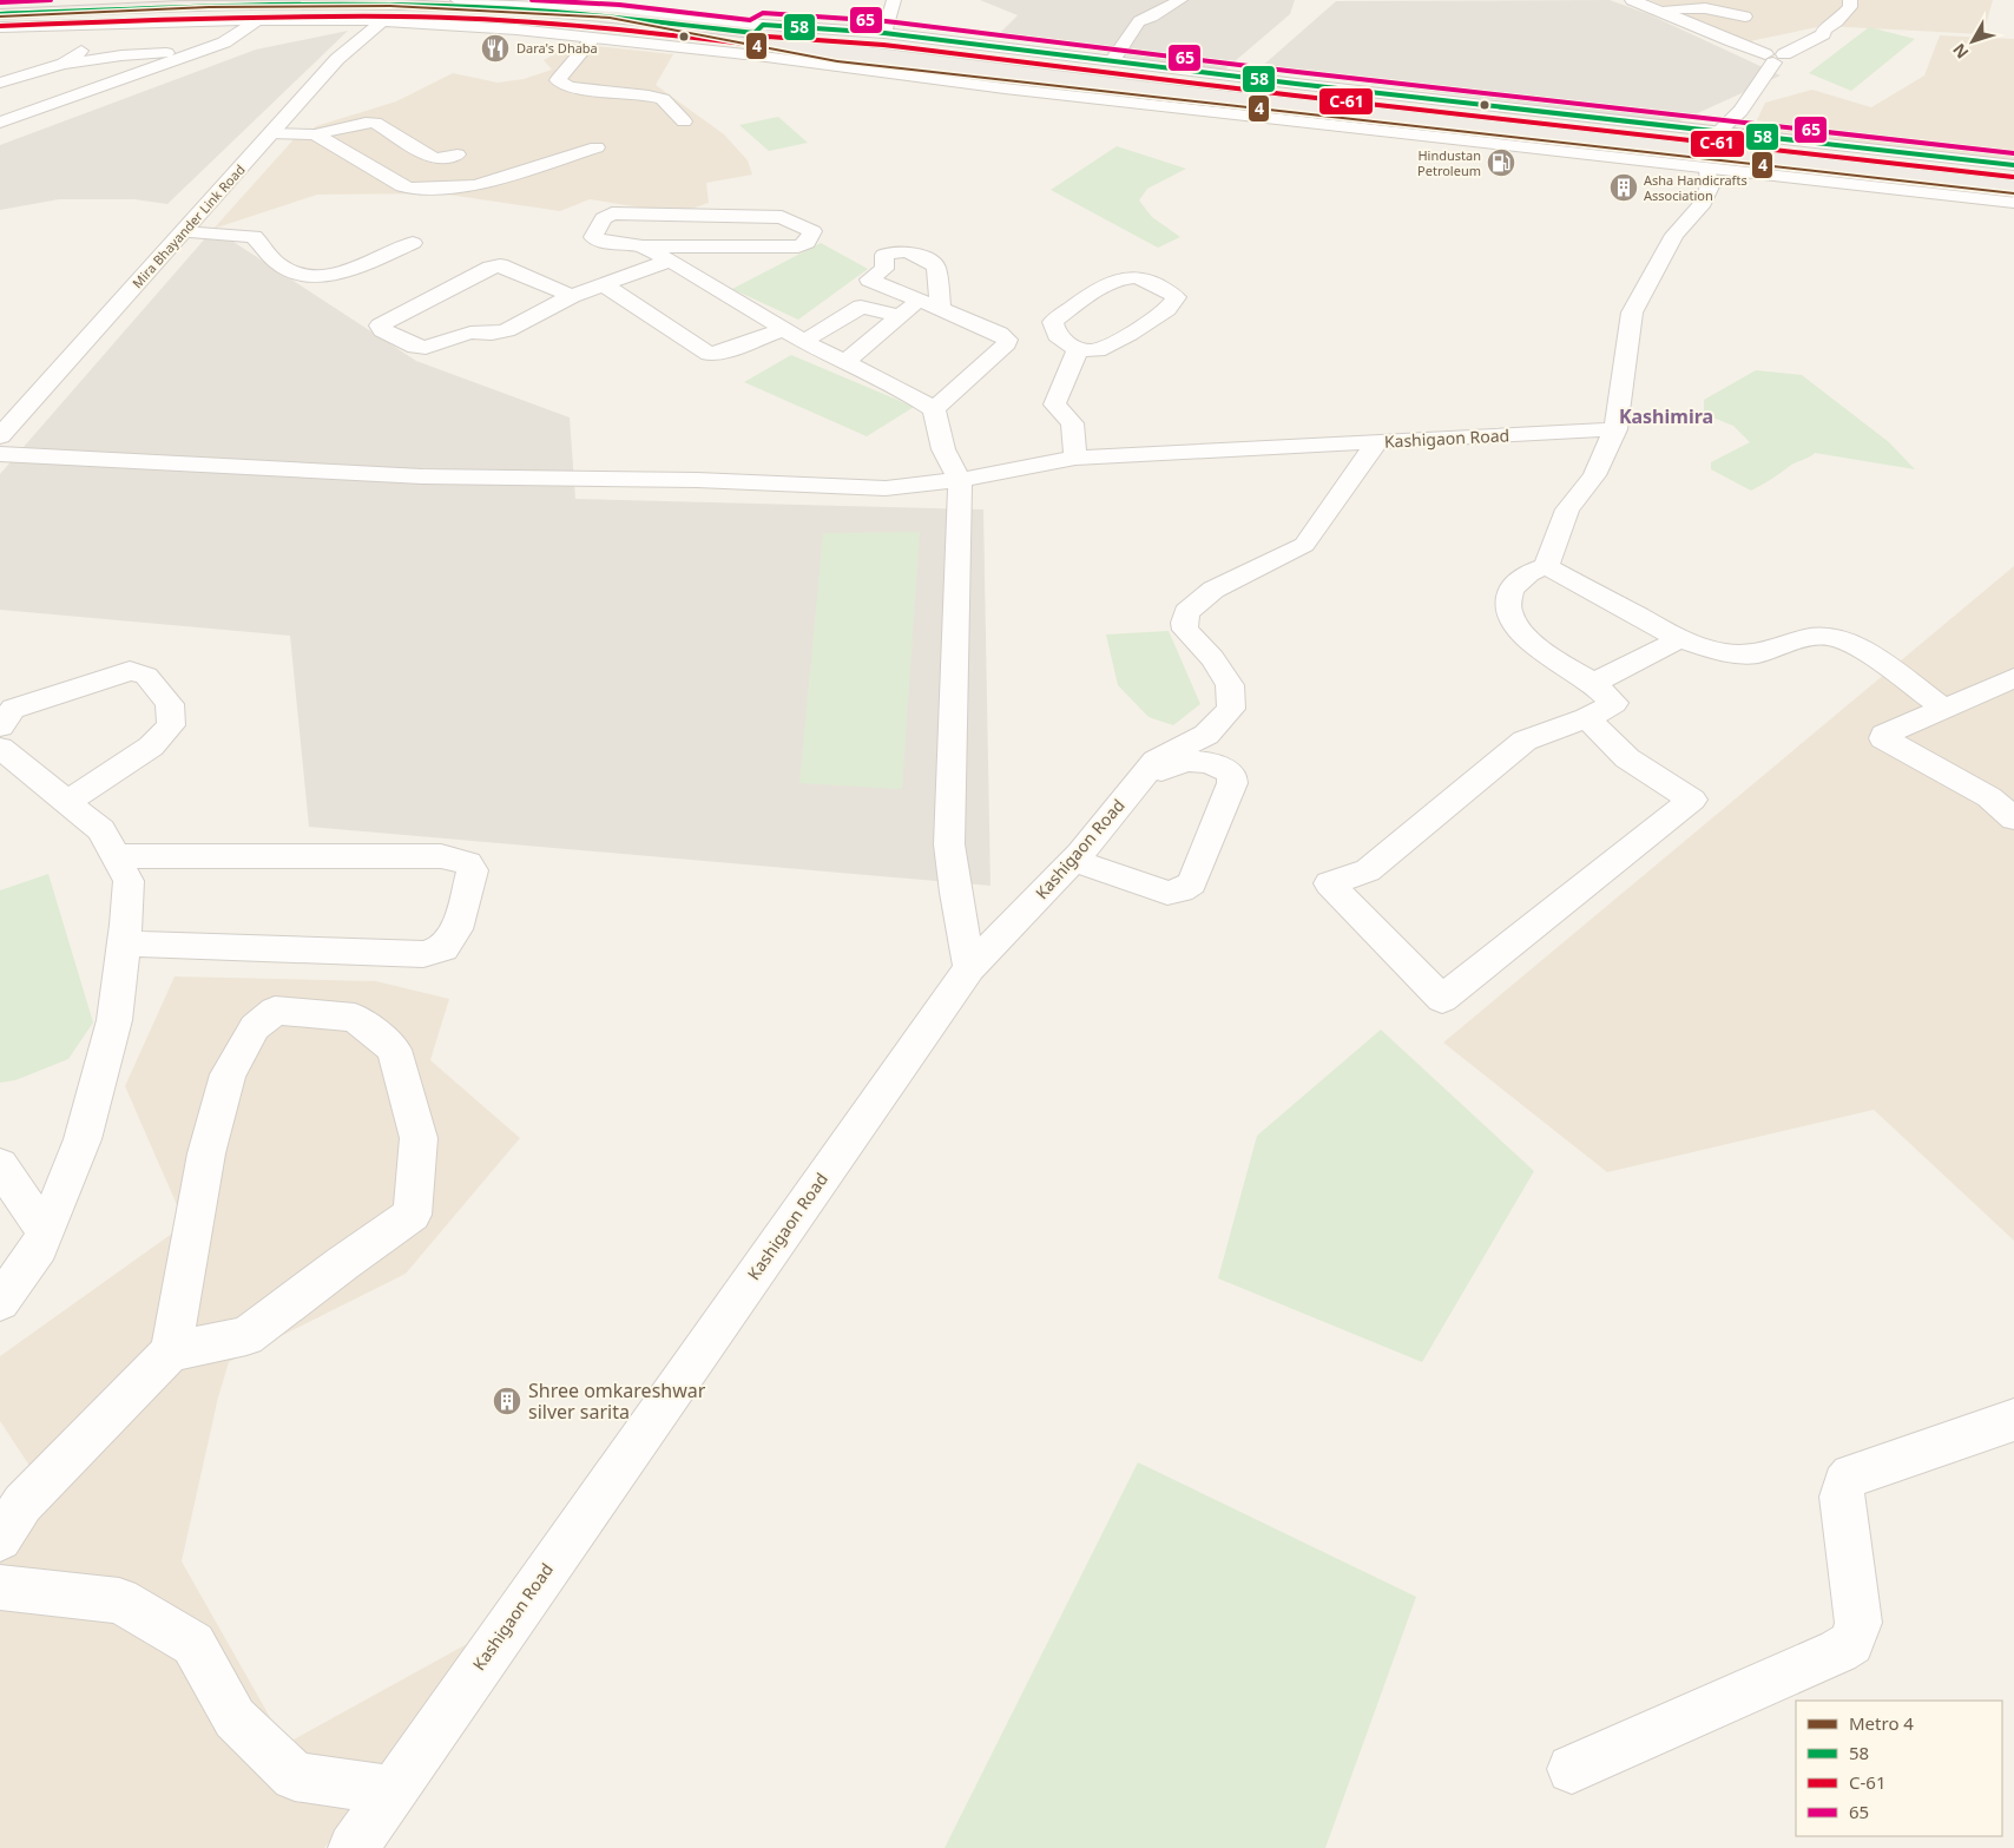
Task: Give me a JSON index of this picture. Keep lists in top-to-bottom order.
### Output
{
  "streets": {
    "street": ["Mira Bhayander Link Road", "Kashigaon Road"]
  },
  "districts": ["Kashimira"],
  "places": {
    "restaurant": ["Dara's Dhaba"],
    "fuel station": ["Hindustan Petroleum"],
    "building": ["Asha Handicrafts Association", "Shree omkareshwar silver sarita"]
  },
  "lines": [
    "transit line 65",
    "transit line 58",
    "metro line 4",
    "transit line C-61"
  ],
  "legend": [
    "Metro 4",
    "58",
    "C-61",
    "65"
  ],
  "north": "bottom left"
}
